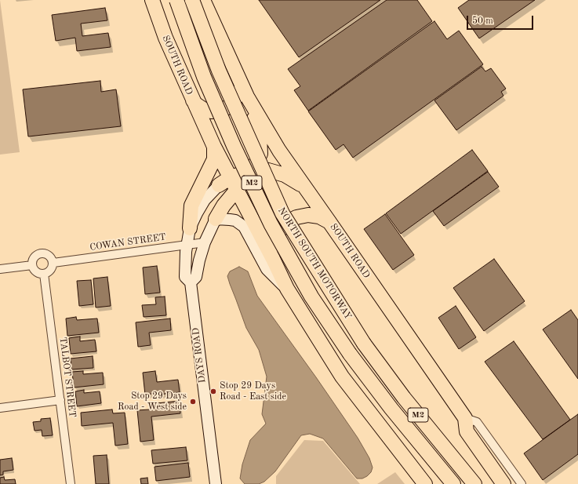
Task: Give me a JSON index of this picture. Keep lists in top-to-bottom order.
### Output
{
  "streets": {
    "highway": ["SOUTH ROAD", "M2", "NORTH SOUTH MOTORWAY"],
    "street": ["COWAN STREET", "DAYS ROAD", "TALBOT STREET"]
  },
  "crossings": [
    ["SOUTH ROAD", "DAYS ROAD"],
    ["COWAN STREET", "DAYS ROAD"],
    ["COWAN STREET", "TALBOT STREET"]
  ],
  "places": ["Stop 29 Days Road - East side", "Stop 29 Days Road - West side"],
  "scale_bar": "50 m"
}
